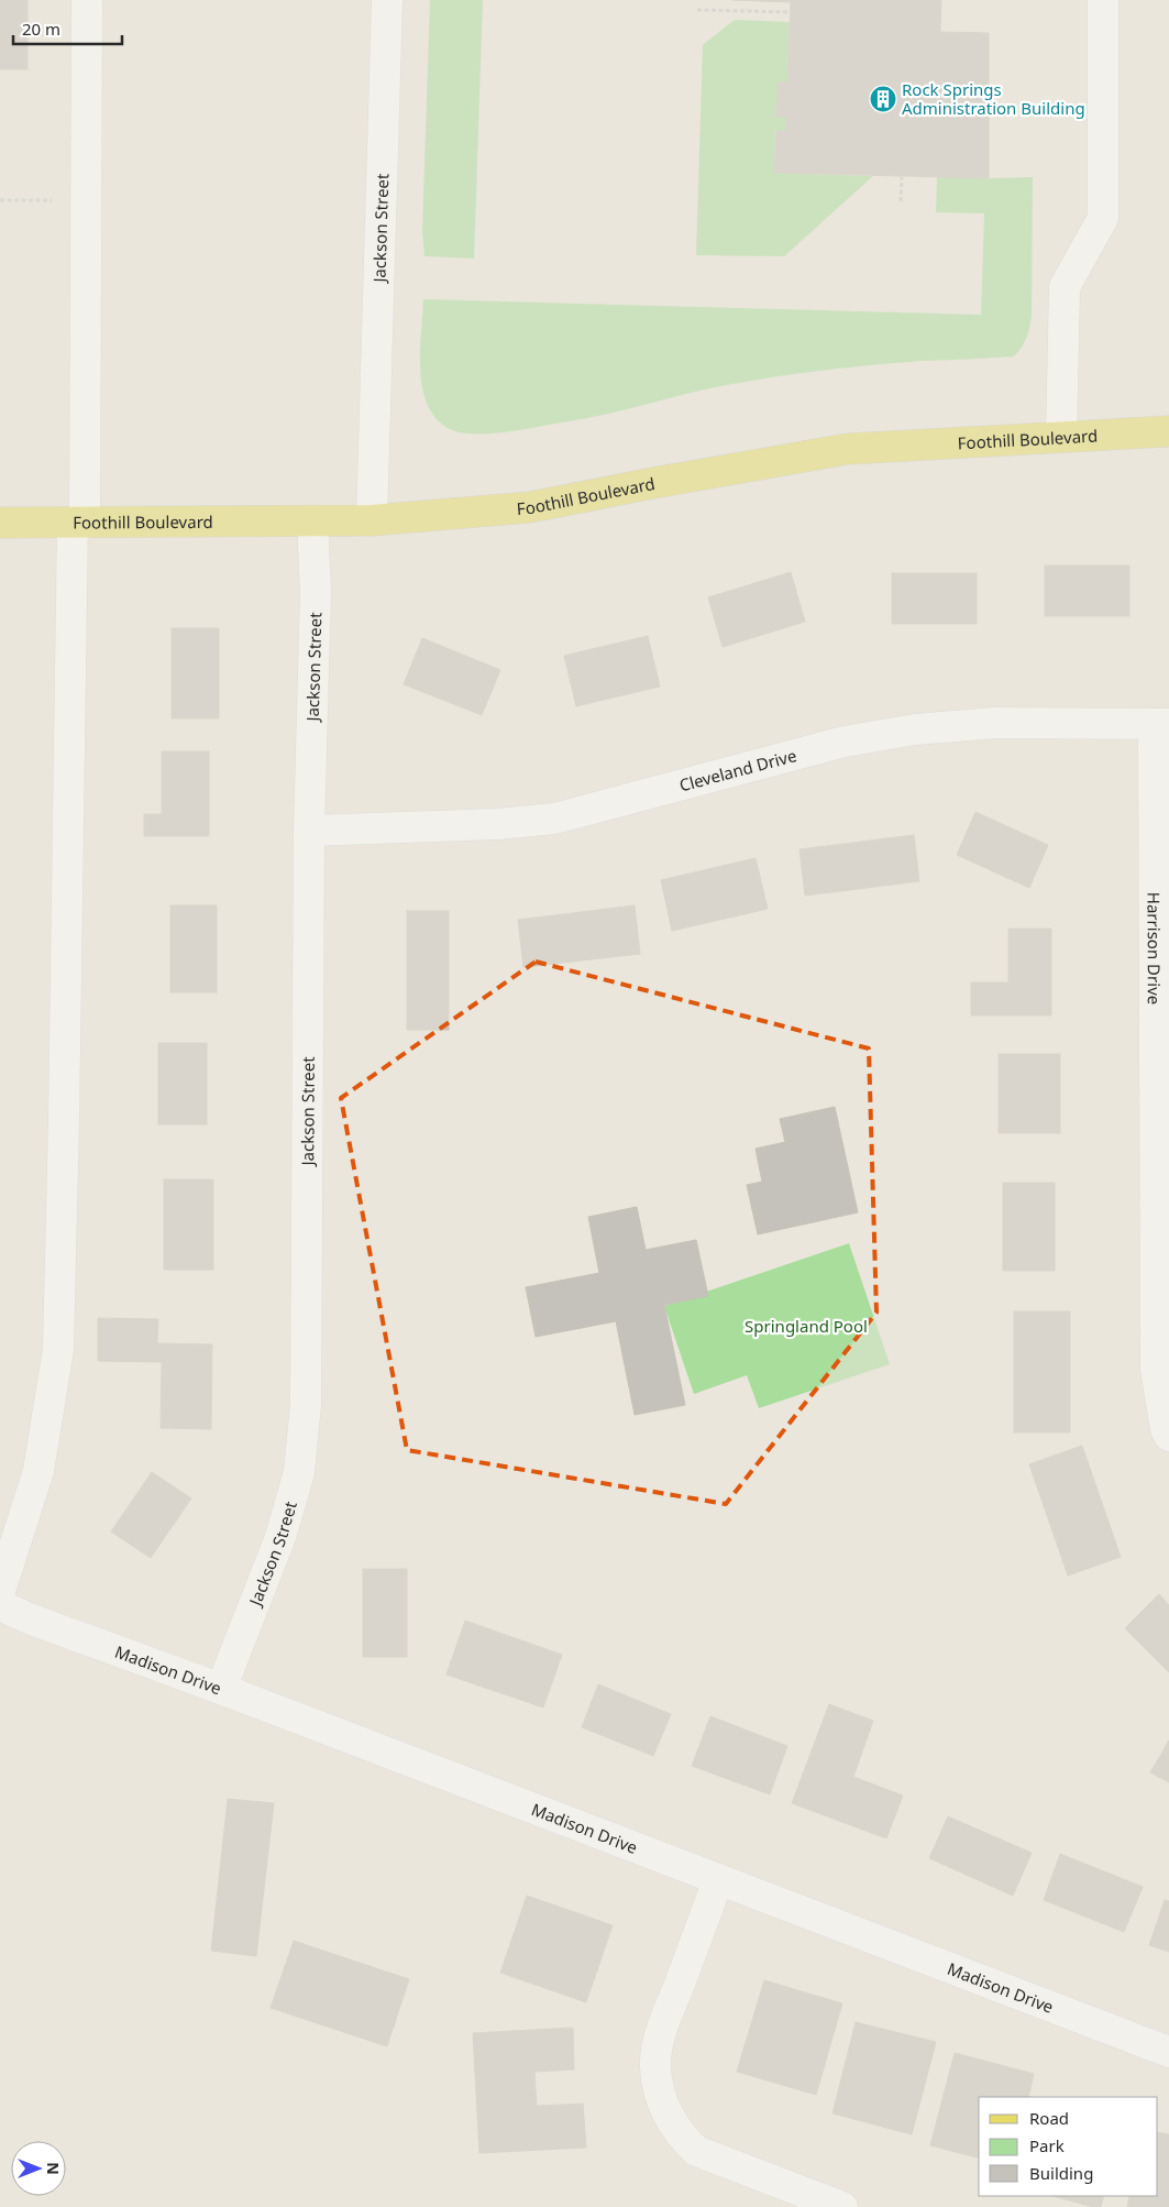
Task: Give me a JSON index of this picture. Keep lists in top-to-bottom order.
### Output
{
  "streets": {
    "main road": ["Foothill Boulevard"],
    "street": [
      "Jackson Street",
      "Cleveland Drive",
      "Harrison Drive",
      "Madison Drive"
    ]
  },
  "crossings": [
    ["Jackson Street", "Foothill Boulevard"],
    ["Jackson Street", "Cleveland Drive"],
    ["Jackson Street", "Madison Drive"],
    ["Cleveland Drive", "Harrison Drive"]
  ],
  "parks": ["Springland Pool"],
  "places": {
    "building": ["Rock Springs Administration Building"]
  },
  "legend": ["Road", "Park", "Building"],
  "scale_bar": "20 m",
  "north": "right"
}
